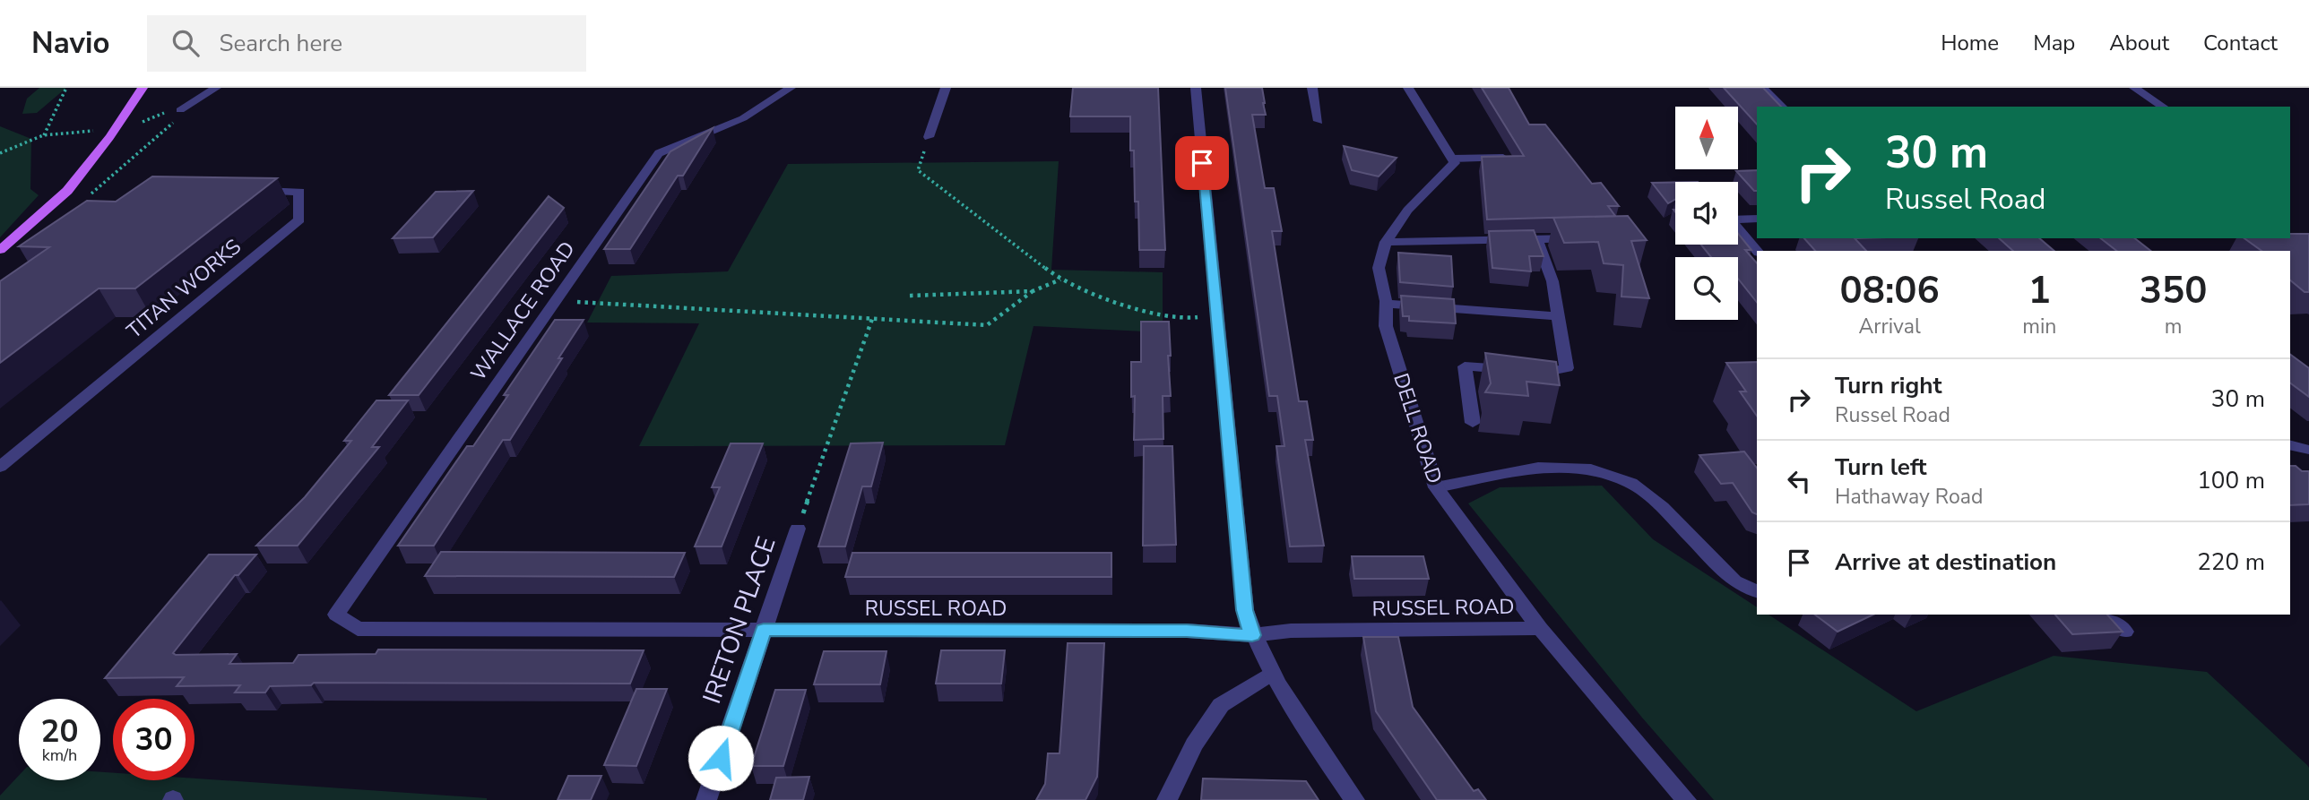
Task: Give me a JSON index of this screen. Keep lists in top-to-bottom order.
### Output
{
  "streets": {
    "street": [
      "TITAN WORKS",
      "WALLACE ROAD",
      "DELL ROAD",
      "RUSSEL ROAD",
      "IRETON PLACE"
    ]
  },
  "crossings": [
    ["WALLACE ROAD", "RUSSEL ROAD"],
    ["DELL ROAD", "RUSSEL ROAD"],
    ["RUSSEL ROAD", "IRETON PLACE"]
  ],
  "north": "top",
  "page": {
    "header": "Navio",
    "search": "Search here",
    "nav": [
      "Home",
      "Map",
      "About",
      "Contact"
    ],
    "turn": ["30 m", "Russel Road"],
    "eta": [
      "08:06",
      "Arrival",
      "1",
      "min",
      "350",
      "m"
    ],
    "list": [
      {
        "name": "Turn right",
        "note": "Russel Road",
        "value": "30 m"
      },
      {
        "name": "Turn left",
        "note": "Hathaway Road",
        "value": "100 m"
      },
      {
        "name": "Arrive at destination",
        "value": "220 m"
      }
    ],
    "speed": "20 km/h",
    "limit": "30"
  }
}
